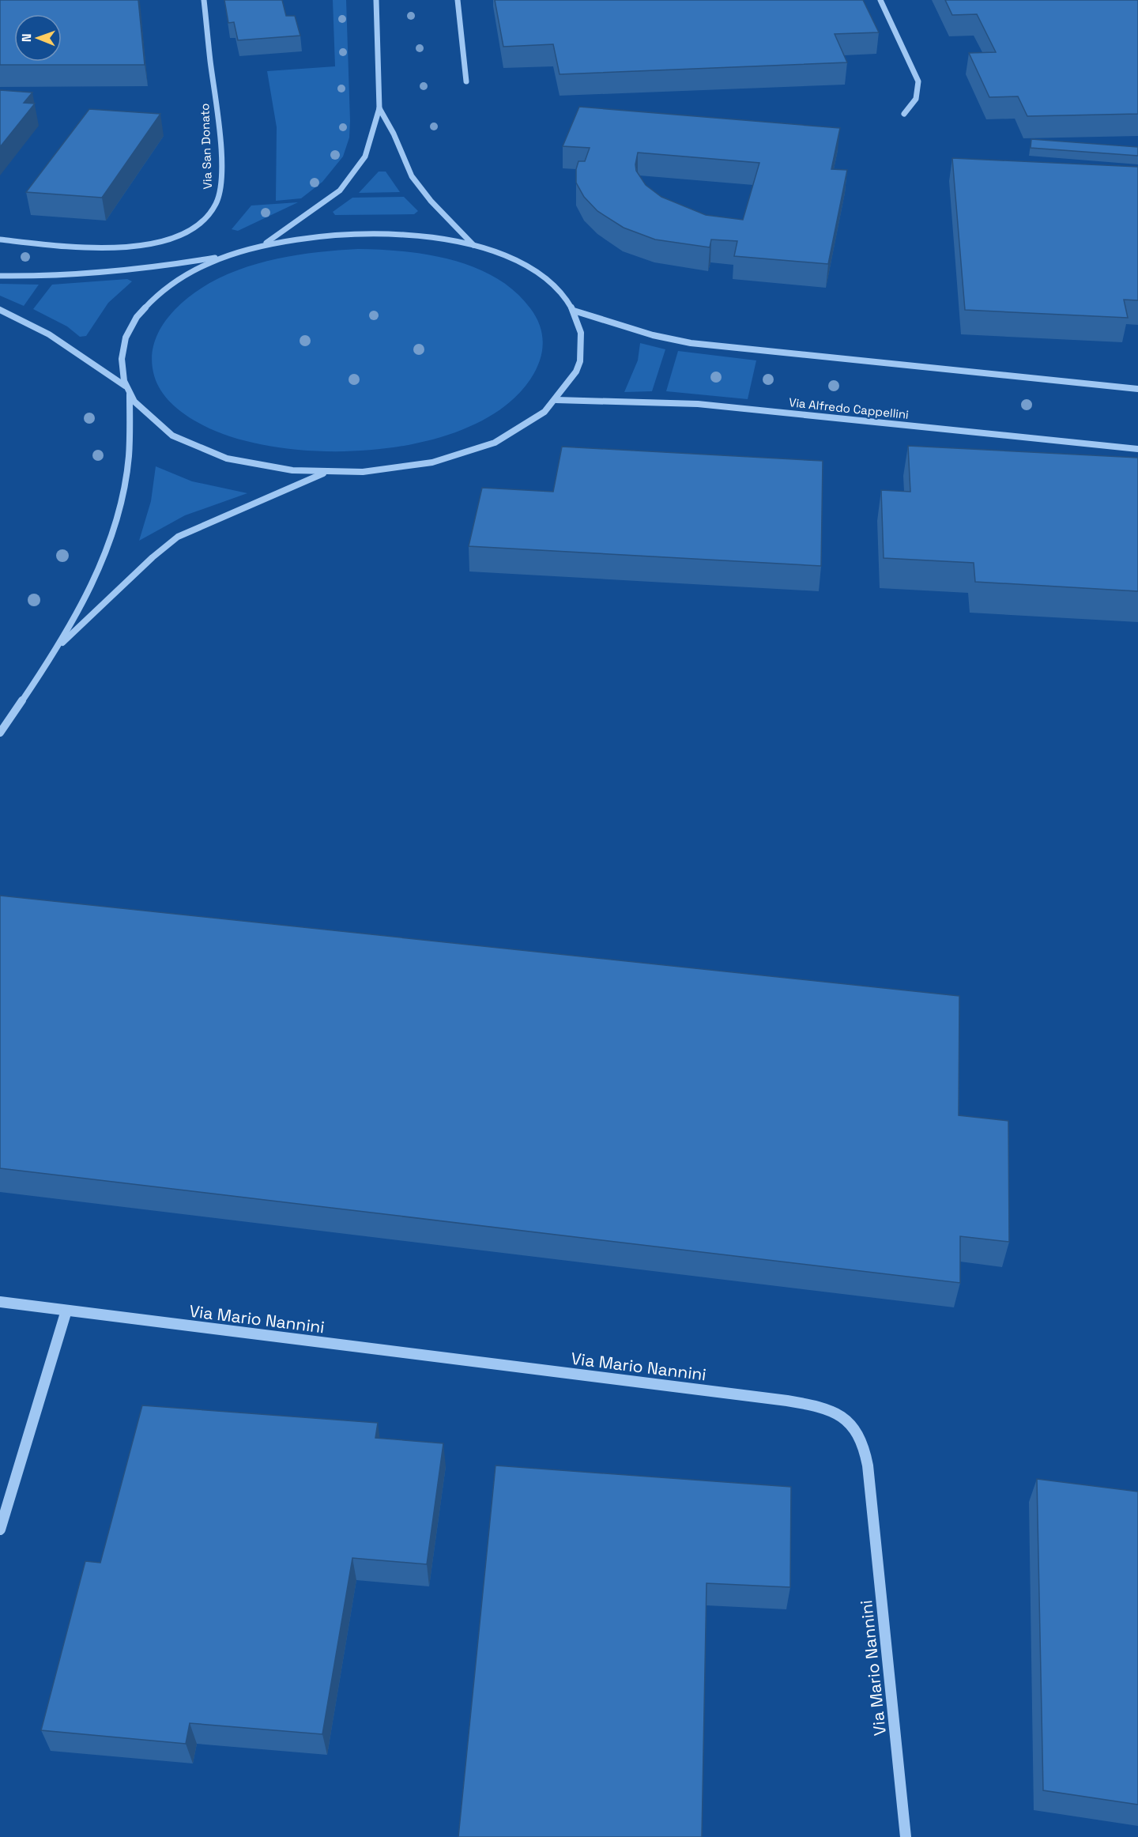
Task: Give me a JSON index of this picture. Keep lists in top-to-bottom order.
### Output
{
  "streets": {
    "street": ["Via San Donato", "Via Alfredo Cappellini", "Via Mario Nannini"]
  },
  "north": "left"
}
